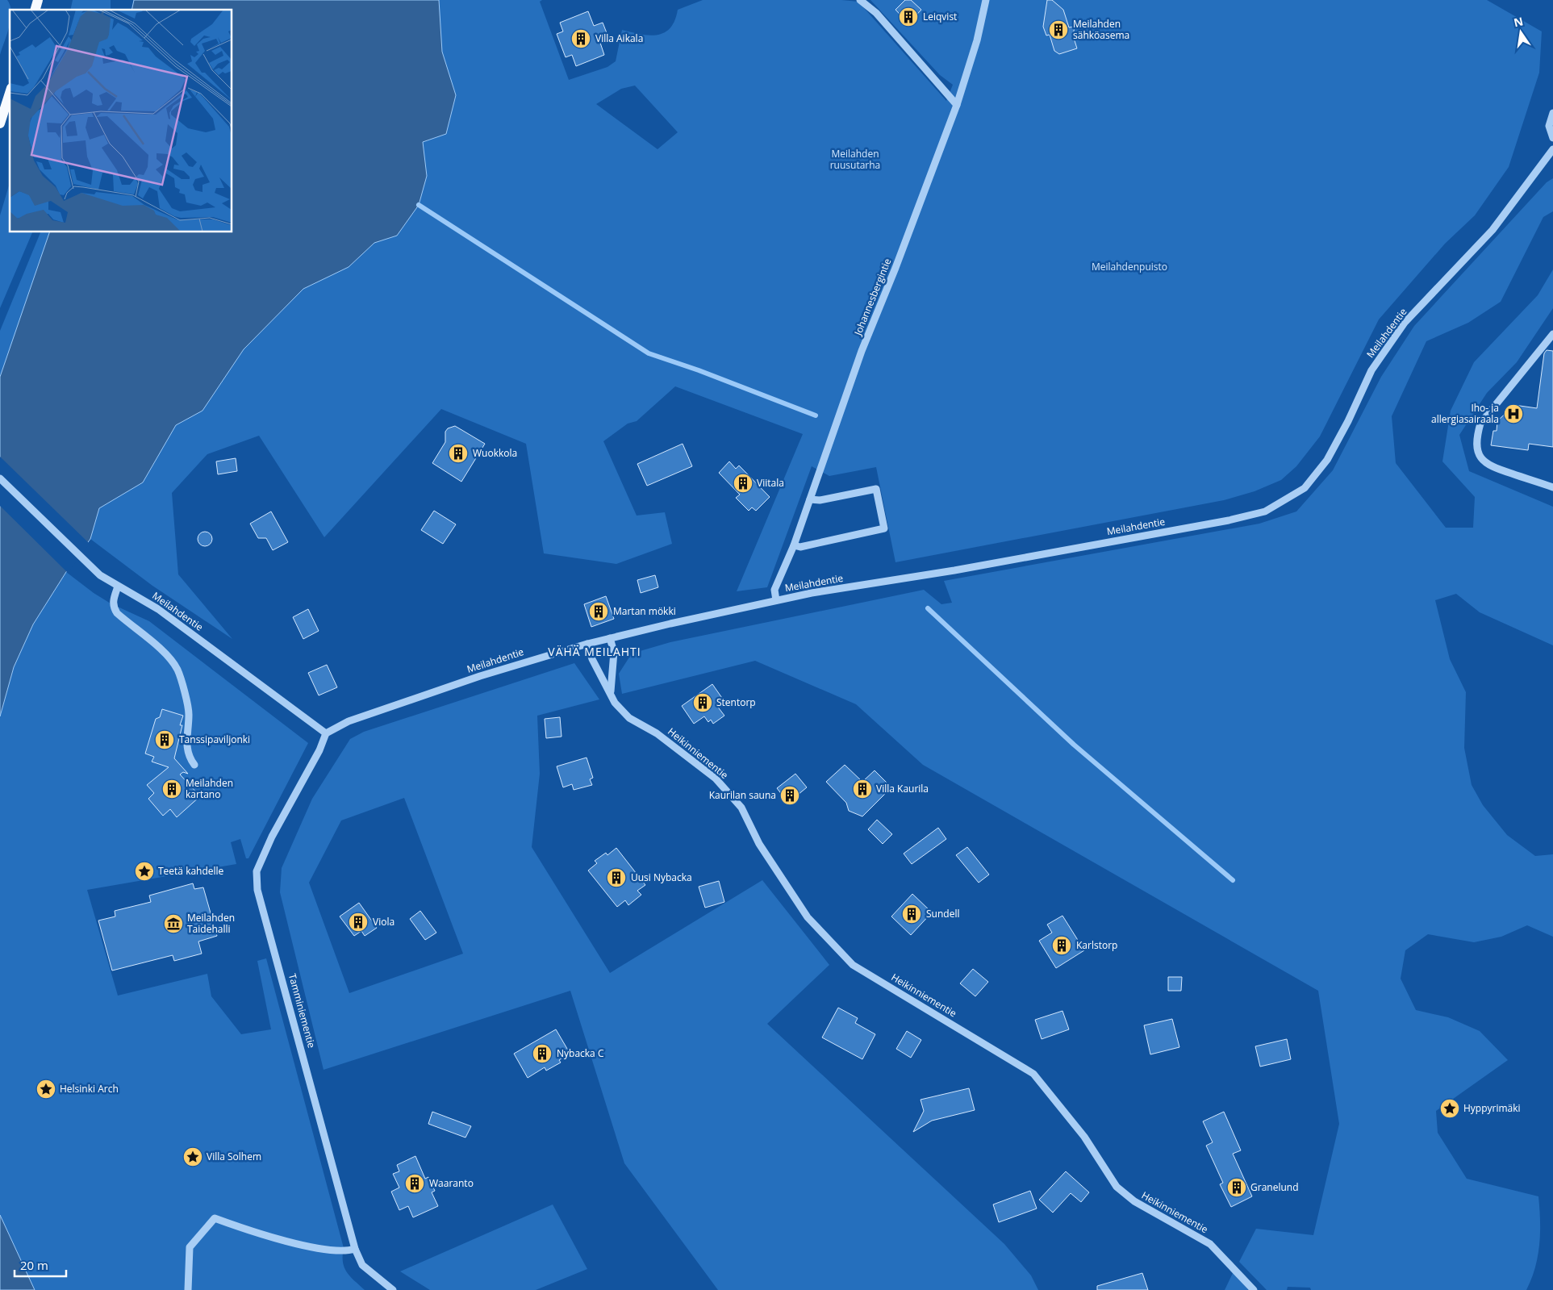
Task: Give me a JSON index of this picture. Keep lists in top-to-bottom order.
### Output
{
  "streets": {
    "street": [
      "Johannesbergintie",
      "Meilahdentie",
      "Heikinniementie",
      "Tamminiementie"
    ]
  },
  "crossings": [
    ["Johannesbergintie", "Meilahdentie"],
    ["Meilahdentie", "Heikinniementie"],
    ["Meilahdentie", "Tamminiementie"]
  ],
  "districts": ["VÄHÄ MEILAHTI"],
  "parks": ["Meilahden ruusutarha", "Meilahdenpuisto"],
  "places": {
    "building": [
      "Leiqvist",
      "Meilahden sähköasema",
      "Villa Aikala",
      "Wuokkola",
      "Viitala",
      "Martan mökki",
      "Stentorp",
      "Tanssipaviljonki",
      "Meilahden kartano",
      "Villa Kaurila",
      "Kaurilan sauna",
      "Uusi Nybacka",
      "Sundell",
      "Viola",
      "Karlstorp",
      "Nybacka C",
      "Waaranto",
      "Granelund"
    ],
    "hospital": ["Iho- ja allergiasairaala"],
    "place": [
      "Teetä kahdelle",
      "Helsinki Arch",
      "Hyppyrimäki",
      "Villa Solhem"
    ],
    "museum": ["Meilahden Taidehalli"]
  },
  "scale_bar": "20 m",
  "north": "top"
}
